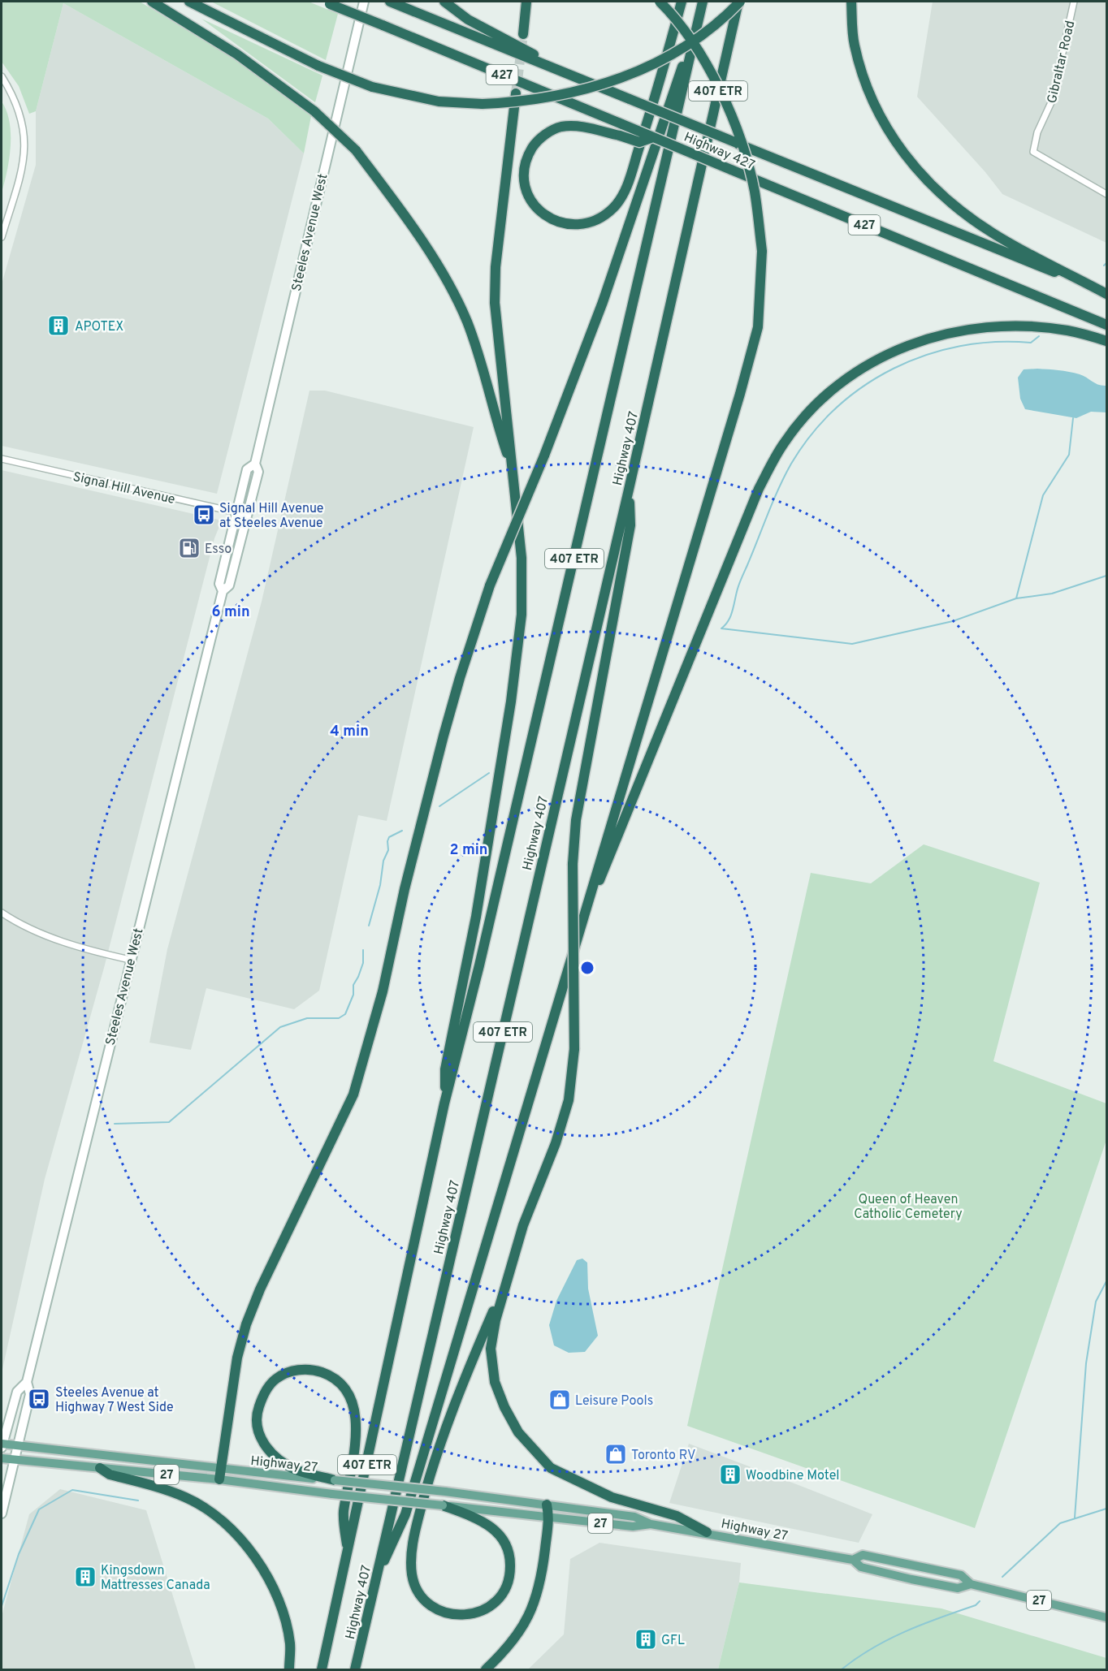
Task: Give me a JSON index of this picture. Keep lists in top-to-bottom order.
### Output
{
  "streets": {
    "highway": [
      "427",
      "407 ETR",
      "Highway 427",
      "Highway 407"
    ],
    "main road": ["Steeles Avenue West", "Highway 27", "27"],
    "street": ["Gibraltar Road", "Signal Hill Avenue"]
  },
  "crossings": [
    ["Steeles Avenue West", "Signal Hill Avenue"],
    ["Steeles Avenue West", "Highway 27"]
  ],
  "parks": ["Queen of Heaven Catholic Cemetery"],
  "places": {
    "building": [
      "APOTEX",
      "Woodbine Motel",
      "Kingsdown Mattresses Canada",
      "GFL"
    ],
    "bus stop": ["Signal Hill Avenue at Steeles Avenue", "Steeles Avenue at Highway 7 West Side"],
    "fuel station": ["Esso"],
    "shop": ["Leisure Pools", "Toronto RV"]
  },
  "rings": ["6 min", "4 min", "2 min"]
}
